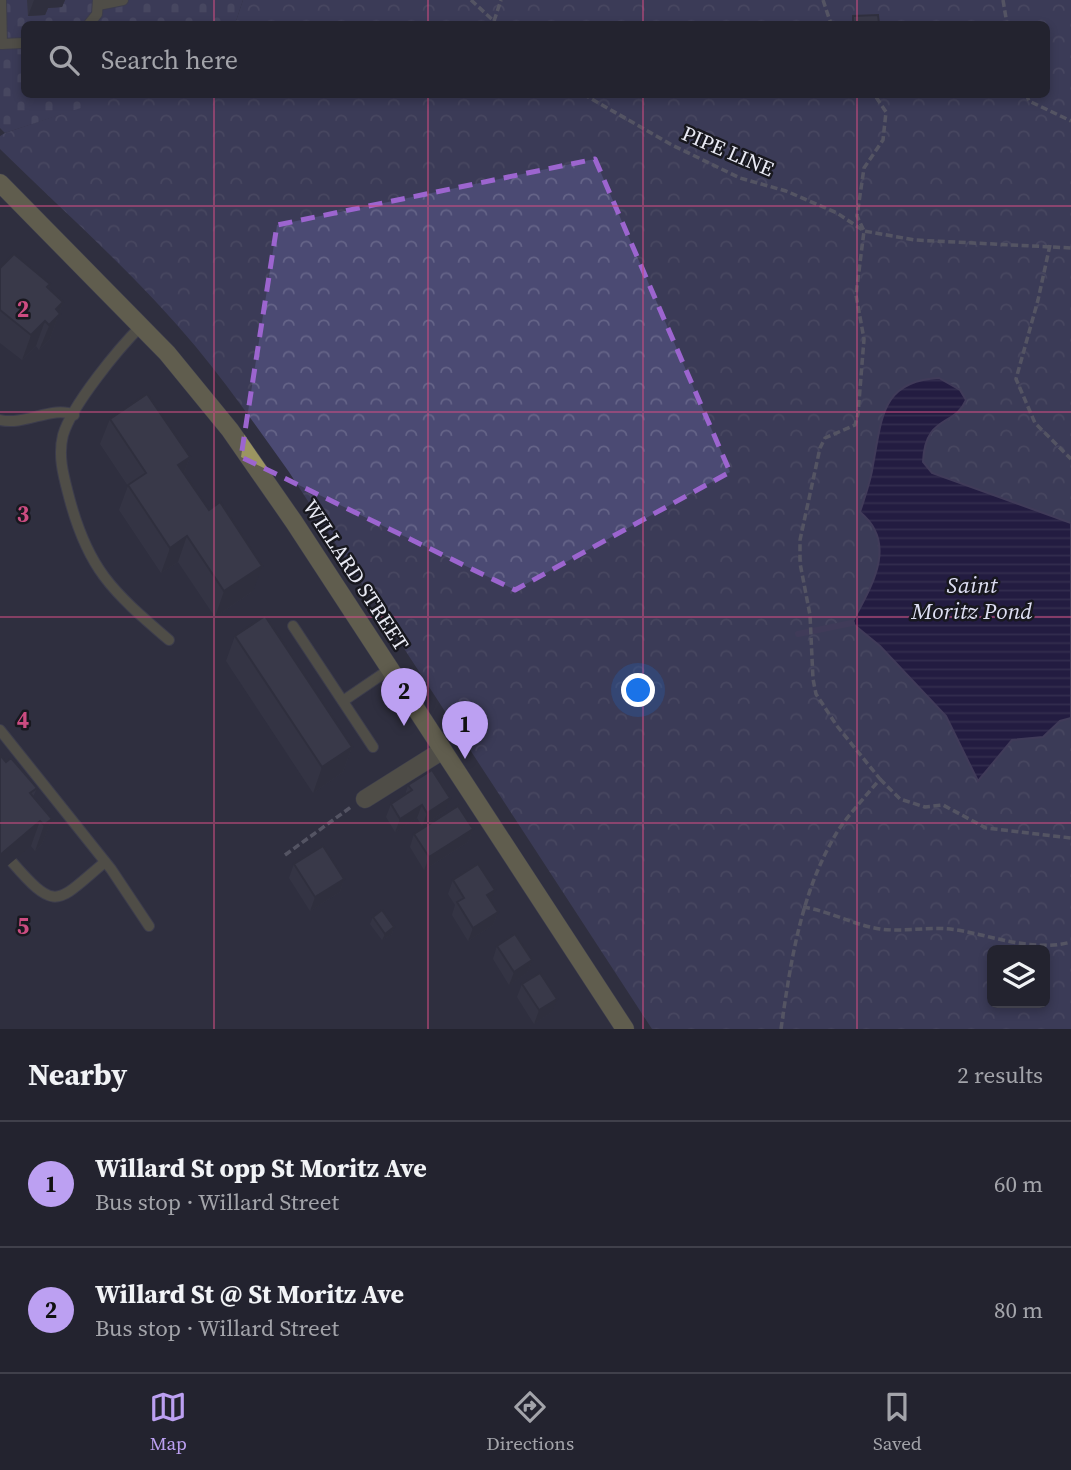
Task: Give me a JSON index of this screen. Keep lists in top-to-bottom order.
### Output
{
  "streets": {
    "main road": ["WILLARD STREET"],
    "path": ["PIPE LINE"]
  },
  "water": ["Saint Moritz Pond"],
  "page": {
    "search": "Search here",
    "pins": ["2", "1"],
    "heading": ["Nearby", "2 results"],
    "list": [
      {
        "mark": "1",
        "name": "Willard St opp St Moritz Ave",
        "note": "Bus stop · Willard Street",
        "value": "60 m"
      },
      {
        "mark": "2",
        "name": "Willard St @ St Moritz Ave",
        "note": "Bus stop · Willard Street",
        "value": "80 m"
      }
    ],
    "nav": ["Map", "Directions", "Saved"]
  },
  "grid": {
    "rows": [
      "2",
      "3",
      "4",
      "5"
    ]
  }
}
